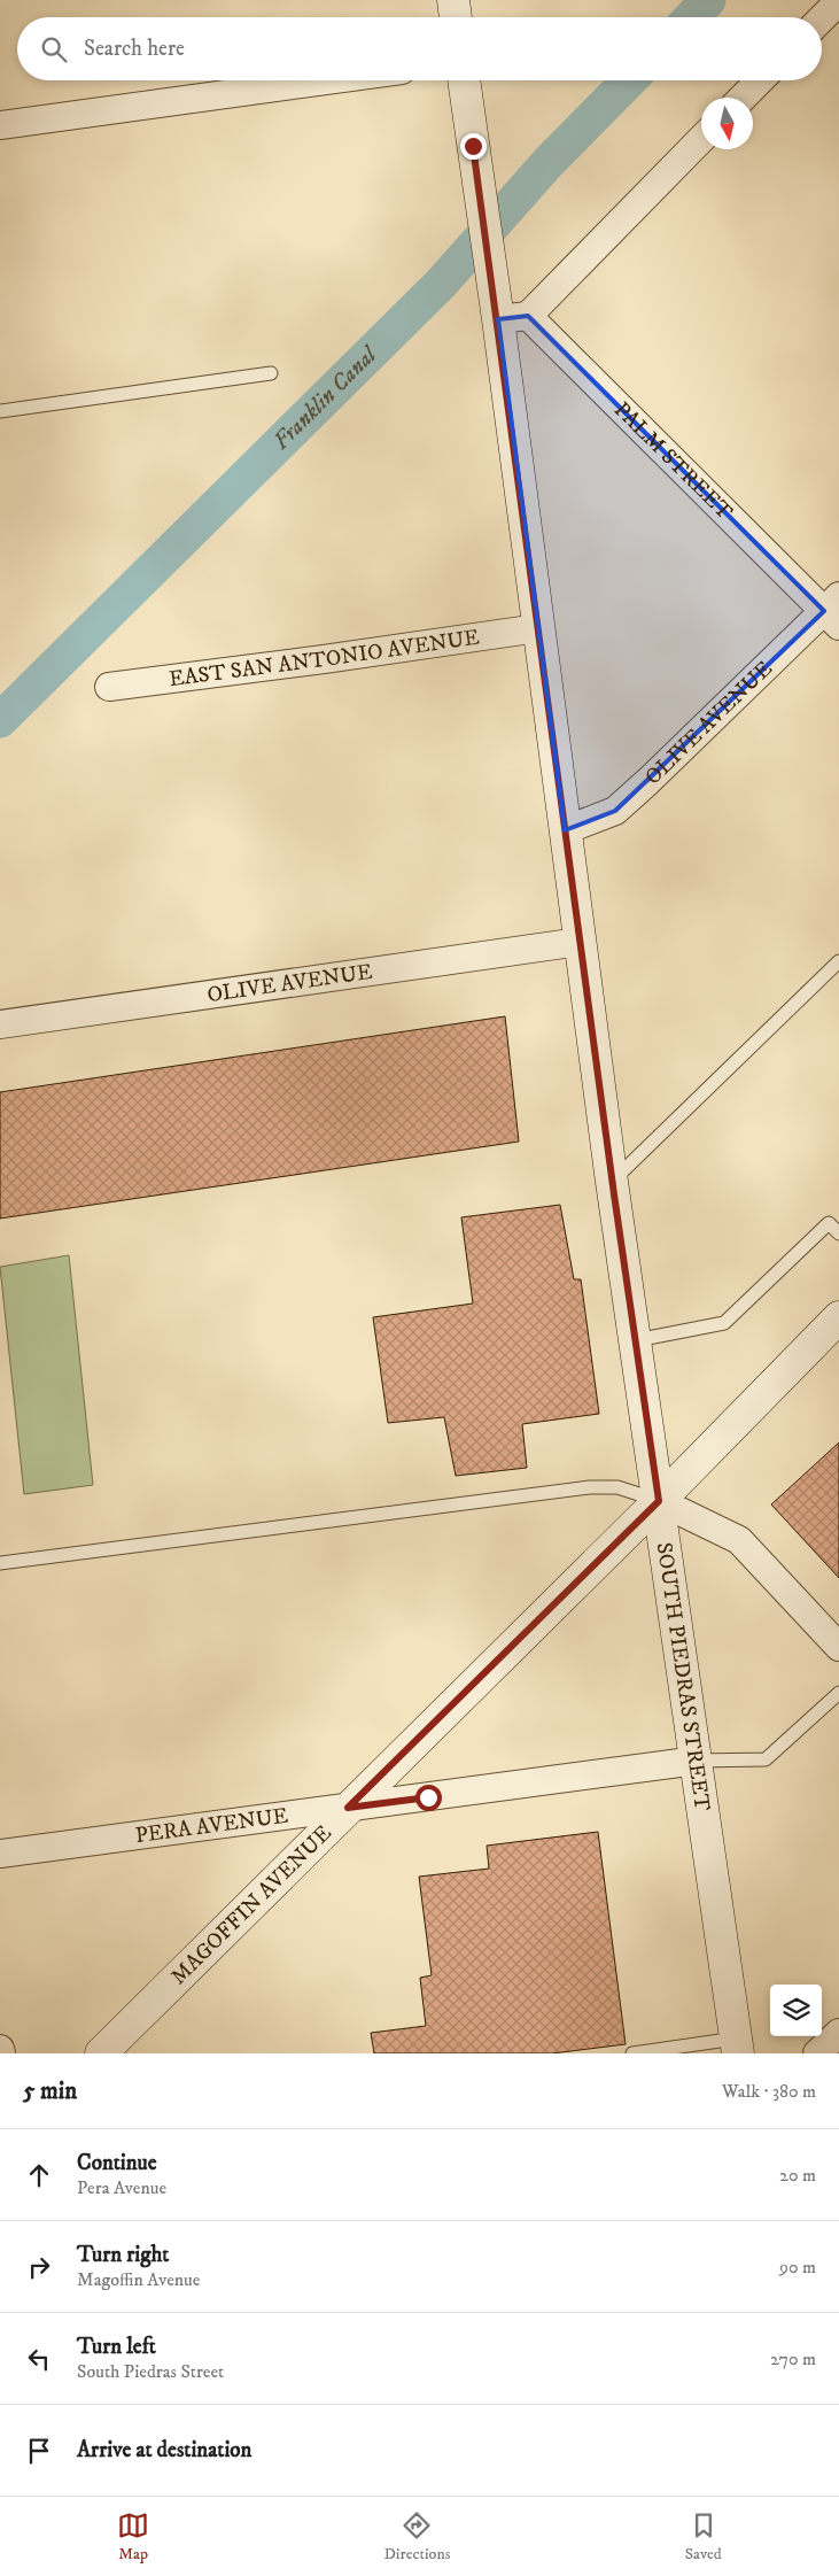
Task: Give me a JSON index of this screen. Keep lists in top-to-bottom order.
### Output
{
  "streets": {
    "main road": ["SOUTH PIEDRAS STREET", "MAGOFFIN AVENUE"],
    "street": [
      "PALM STREET",
      "EAST SAN ANTONIO AVENUE",
      "OLIVE AVENUE",
      "PERA AVENUE"
    ]
  },
  "crossings": [
    ["PALM STREET", "OLIVE AVENUE"],
    ["PALM STREET", "SOUTH PIEDRAS STREET"],
    ["EAST SAN ANTONIO AVENUE", "SOUTH PIEDRAS STREET"],
    ["OLIVE AVENUE", "SOUTH PIEDRAS STREET"],
    ["SOUTH PIEDRAS STREET", "PERA AVENUE"],
    ["SOUTH PIEDRAS STREET", "MAGOFFIN AVENUE"],
    ["PERA AVENUE", "MAGOFFIN AVENUE"]
  ],
  "water": ["Franklin Canal"],
  "north": "bottom",
  "page": {
    "search": "Search here",
    "heading": ["5 min", "Walk · 380 m"],
    "list": [
      ["Continue", "Pera Avenue", "20 m"],
      ["Turn right", "Magoffin Avenue", "90 m"],
      ["Turn left", "South Piedras Street", "270 m"],
      "Arrive at destination"
    ],
    "nav": ["Map", "Directions", "Saved"]
  }
}
